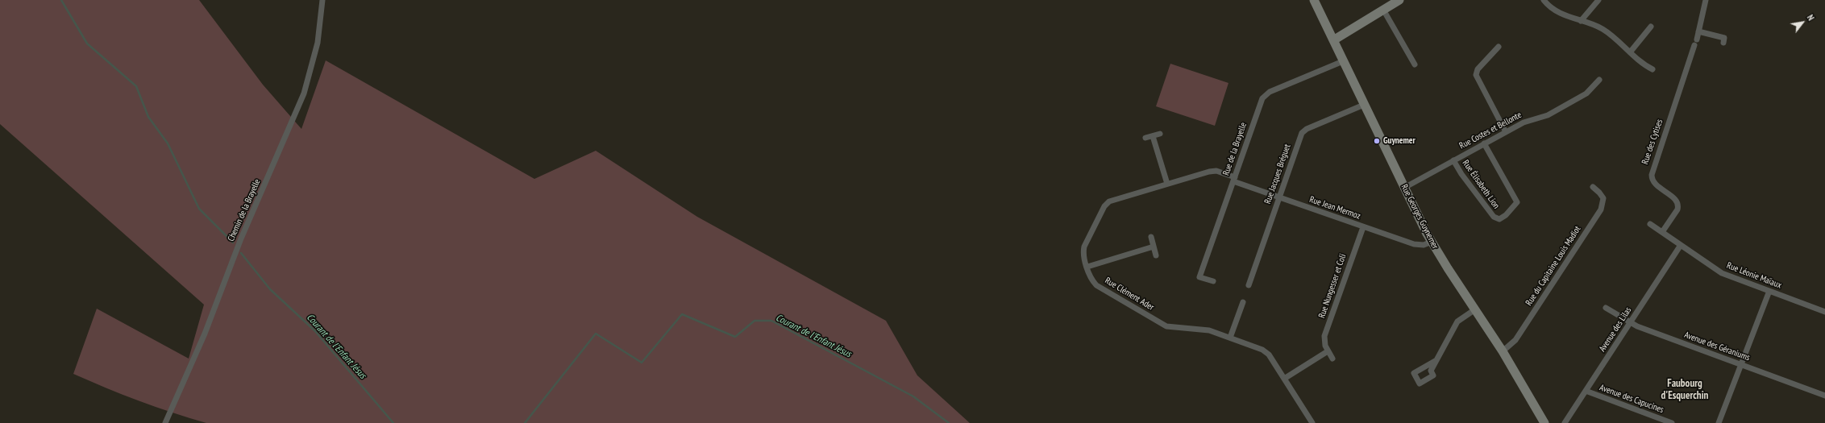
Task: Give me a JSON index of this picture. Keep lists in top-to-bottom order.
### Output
{
  "streets": {
    "main road": ["Rue Georges Guynemer"],
    "street": [
      "Rue Costes et Bellonte",
      "Rue des Cytises",
      "Rue de la Brayelle",
      "Rue Jacques Bréguet",
      "Rue Élisabeth Lion",
      "Rue Jean Mermoz",
      "Chemin de la Brayelle",
      "Rue du Capitaine Louis Madiot",
      "Rue Léonie Maïaux",
      "Rue Nungesser et Coli",
      "Rue Clément Ader",
      "Avenue des Lilas",
      "Avenue des Géraniums",
      "Avenue des Capucines"
    ]
  },
  "crossings": [
    ["Rue Costes et Bellonte", "Rue Élisabeth Lion"],
    ["Rue Costes et Bellonte", "Rue Georges Guynemer"],
    ["Rue des Cytises", "Rue Léonie Maïaux"],
    ["Rue de la Brayelle", "Rue Jean Mermoz"],
    ["Rue de la Brayelle", "Rue Georges Guynemer"],
    ["Rue de la Brayelle", "Rue Clément Ader"],
    ["Rue Jacques Bréguet", "Rue Jean Mermoz"],
    ["Rue Jacques Bréguet", "Rue Georges Guynemer"],
    ["Rue Jean Mermoz", "Rue Georges Guynemer"],
    ["Rue Jean Mermoz", "Rue Nungesser et Coli"],
    ["Rue Jean Mermoz", "Rue Clément Ader"],
    ["Rue Georges Guynemer", "Rue du Capitaine Louis Madiot"],
    ["Rue Léonie Maïaux", "Avenue des Lilas"],
    ["Avenue des Lilas", "Avenue des Géraniums"],
    ["Avenue des Lilas", "Avenue des Capucines"]
  ],
  "districts": ["Faubourg d'Esquerchin"],
  "water": ["Courant de l'Enfant Jésus"],
  "places": ["Guynemer"],
  "north": "top right"
}
